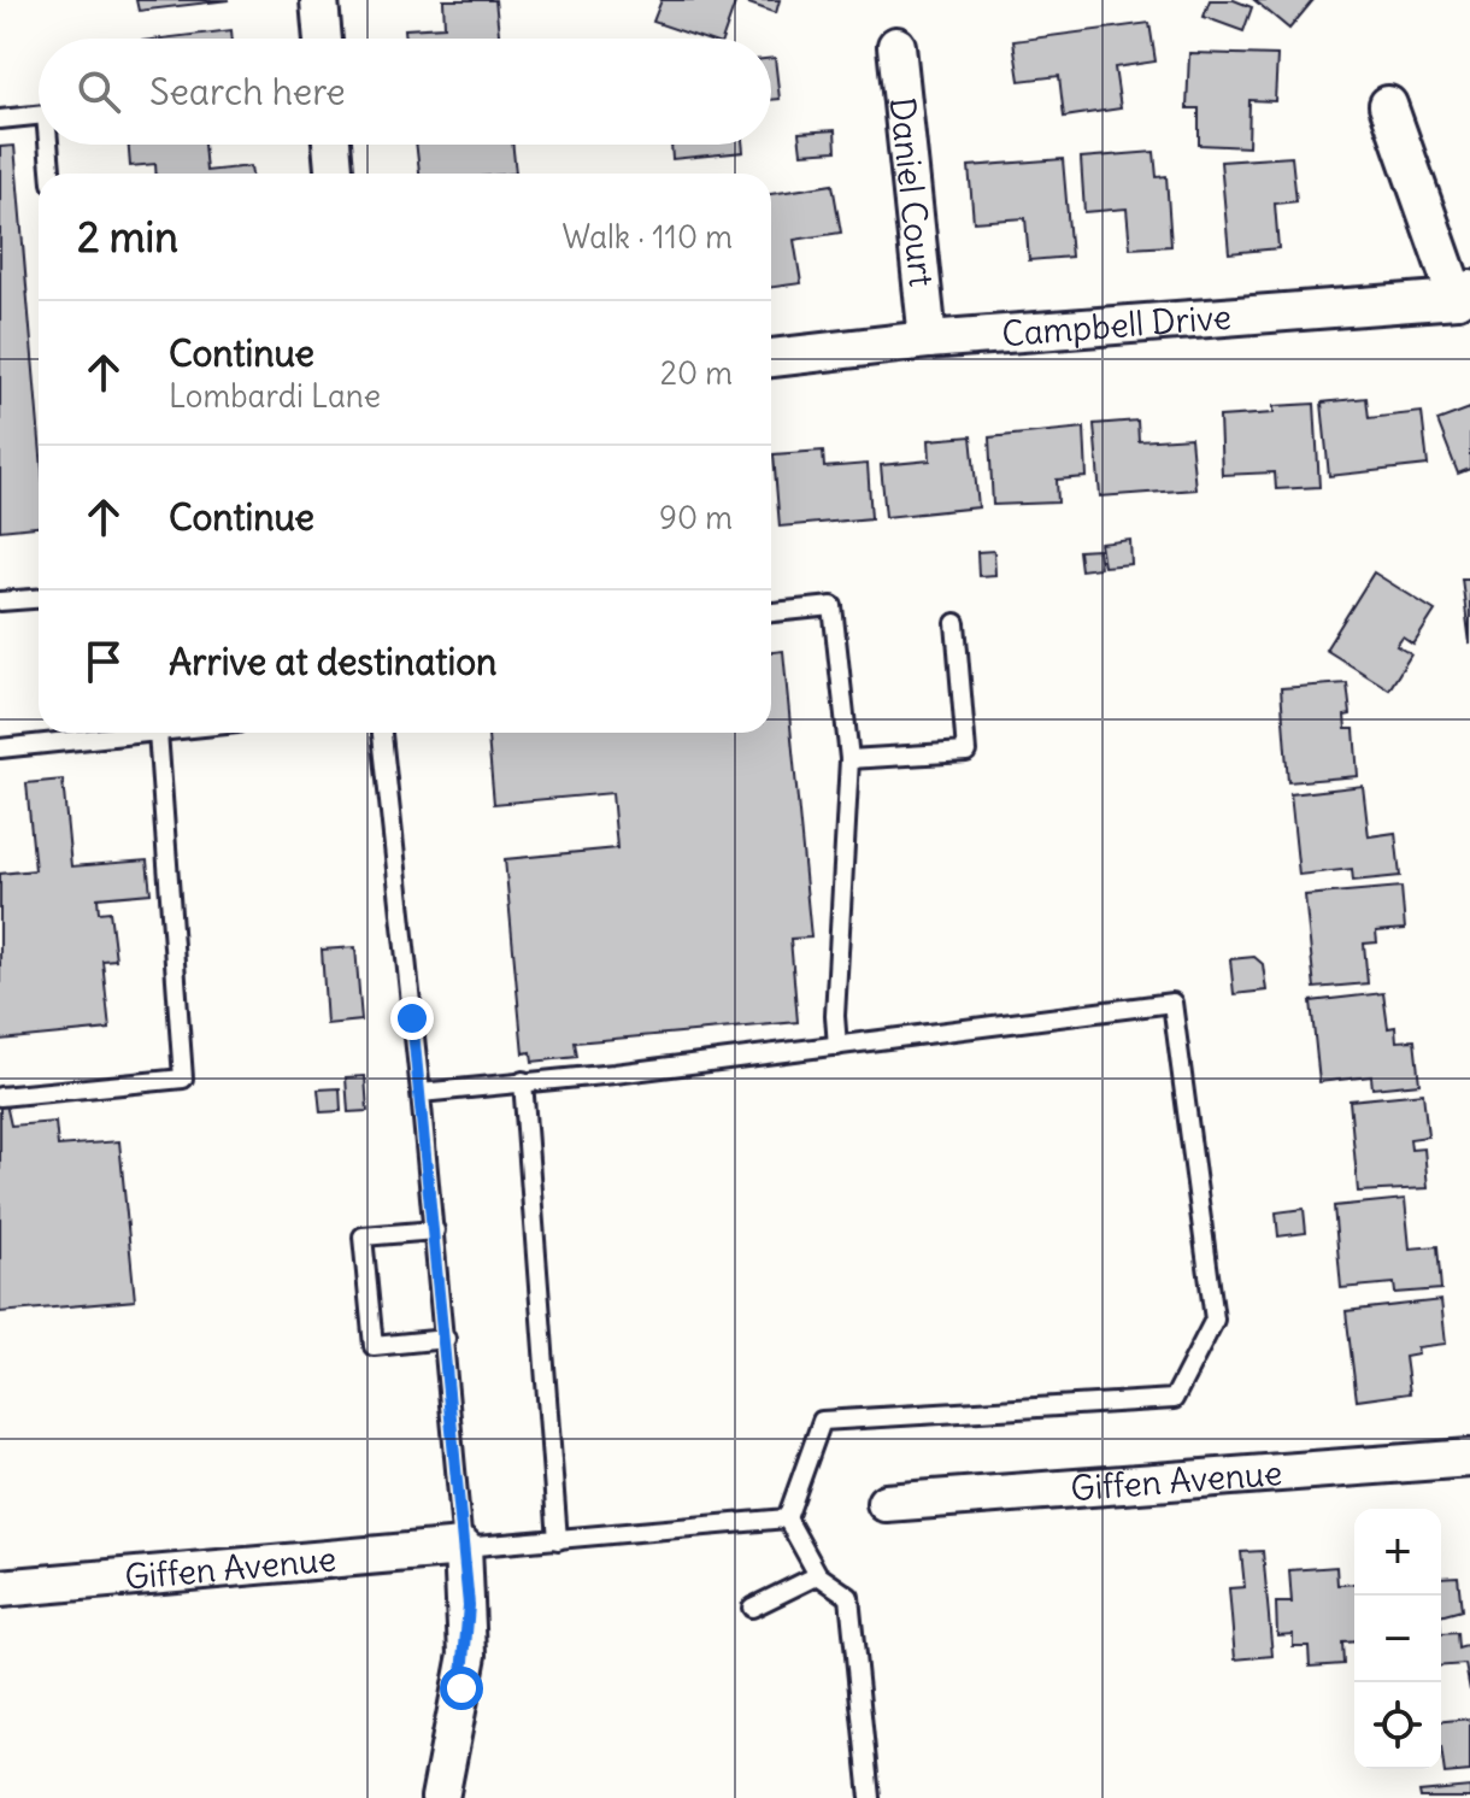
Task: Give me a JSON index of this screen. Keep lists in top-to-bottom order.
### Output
{
  "streets": {
    "street": ["Daniel Court", "Campbell Drive", "Giffen Avenue"]
  },
  "crossings": [
    ["Daniel Court", "Campbell Drive"]
  ],
  "page": {
    "search": "Search here",
    "heading": ["2 min", "Walk · 110 m"],
    "list": [
      ["Continue", "Lombardi Lane", "20 m"],
      ["Continue", "90 m"],
      "Arrive at destination"
    ],
    "map_buttons": ["+", "−"]
  }
}
